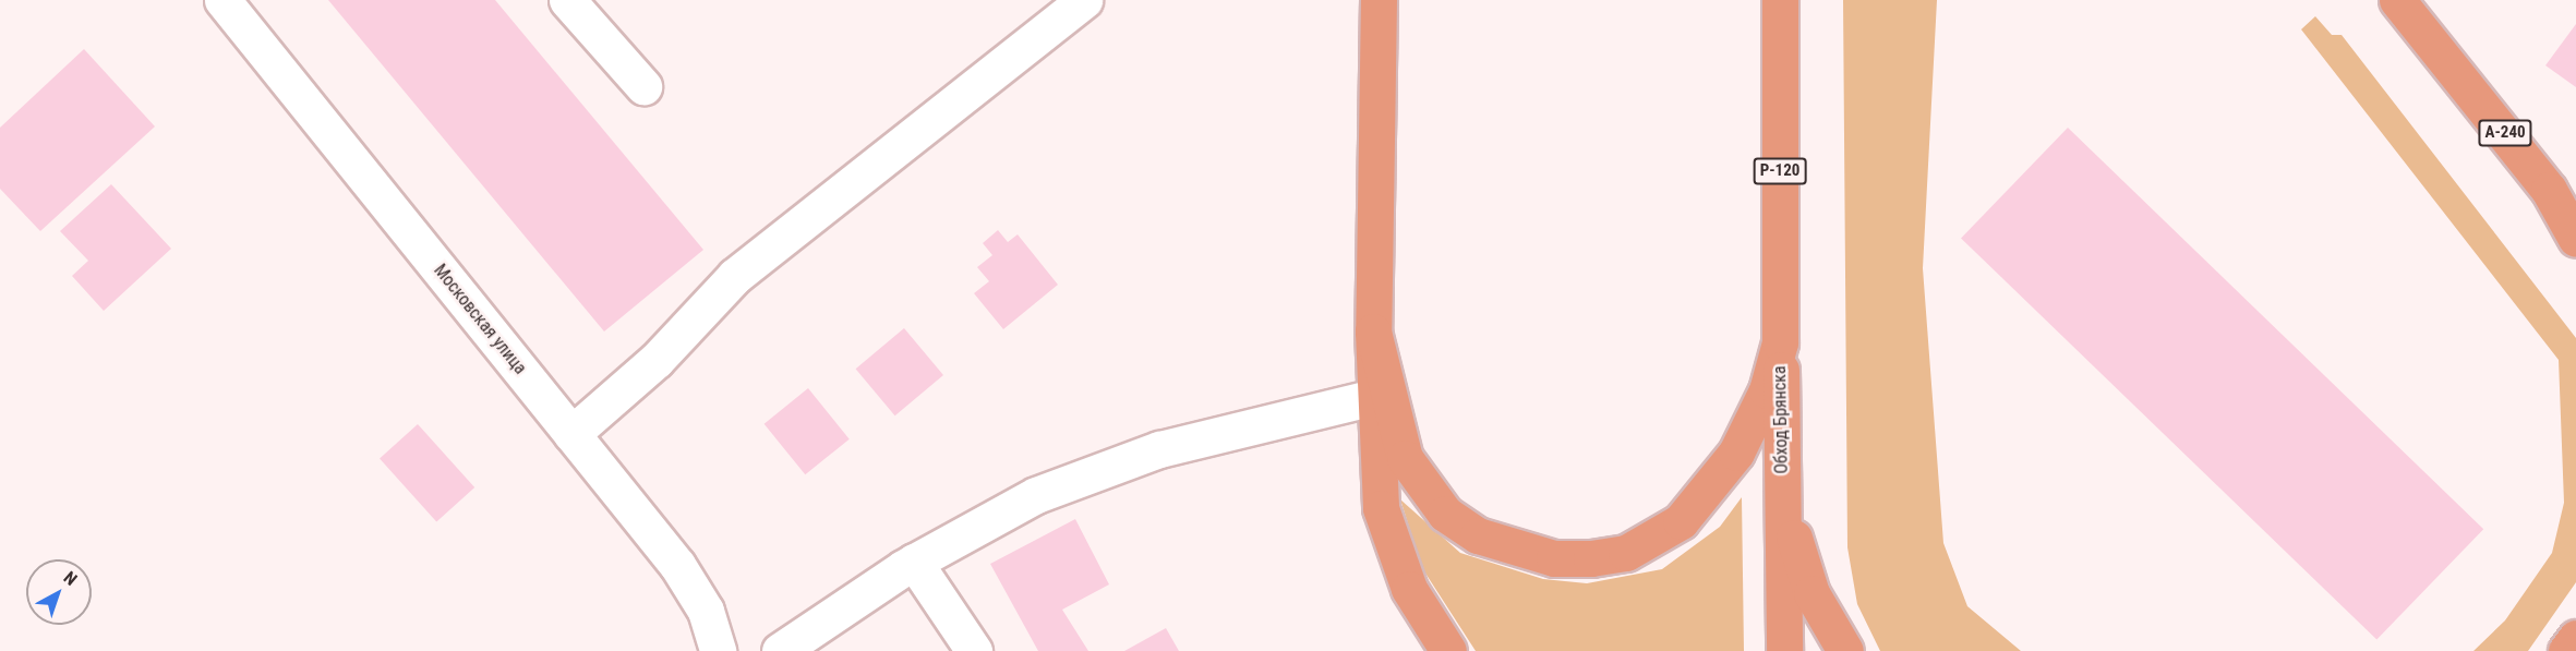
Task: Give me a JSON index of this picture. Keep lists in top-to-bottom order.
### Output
{
  "streets": {
    "highway": ["А-240", "Р-120", "Обход Брянска"],
    "street": ["Московская улица"]
  },
  "crossings": [
    ["Р-120", "Обход Брянска"]
  ],
  "north": "top right"
}
